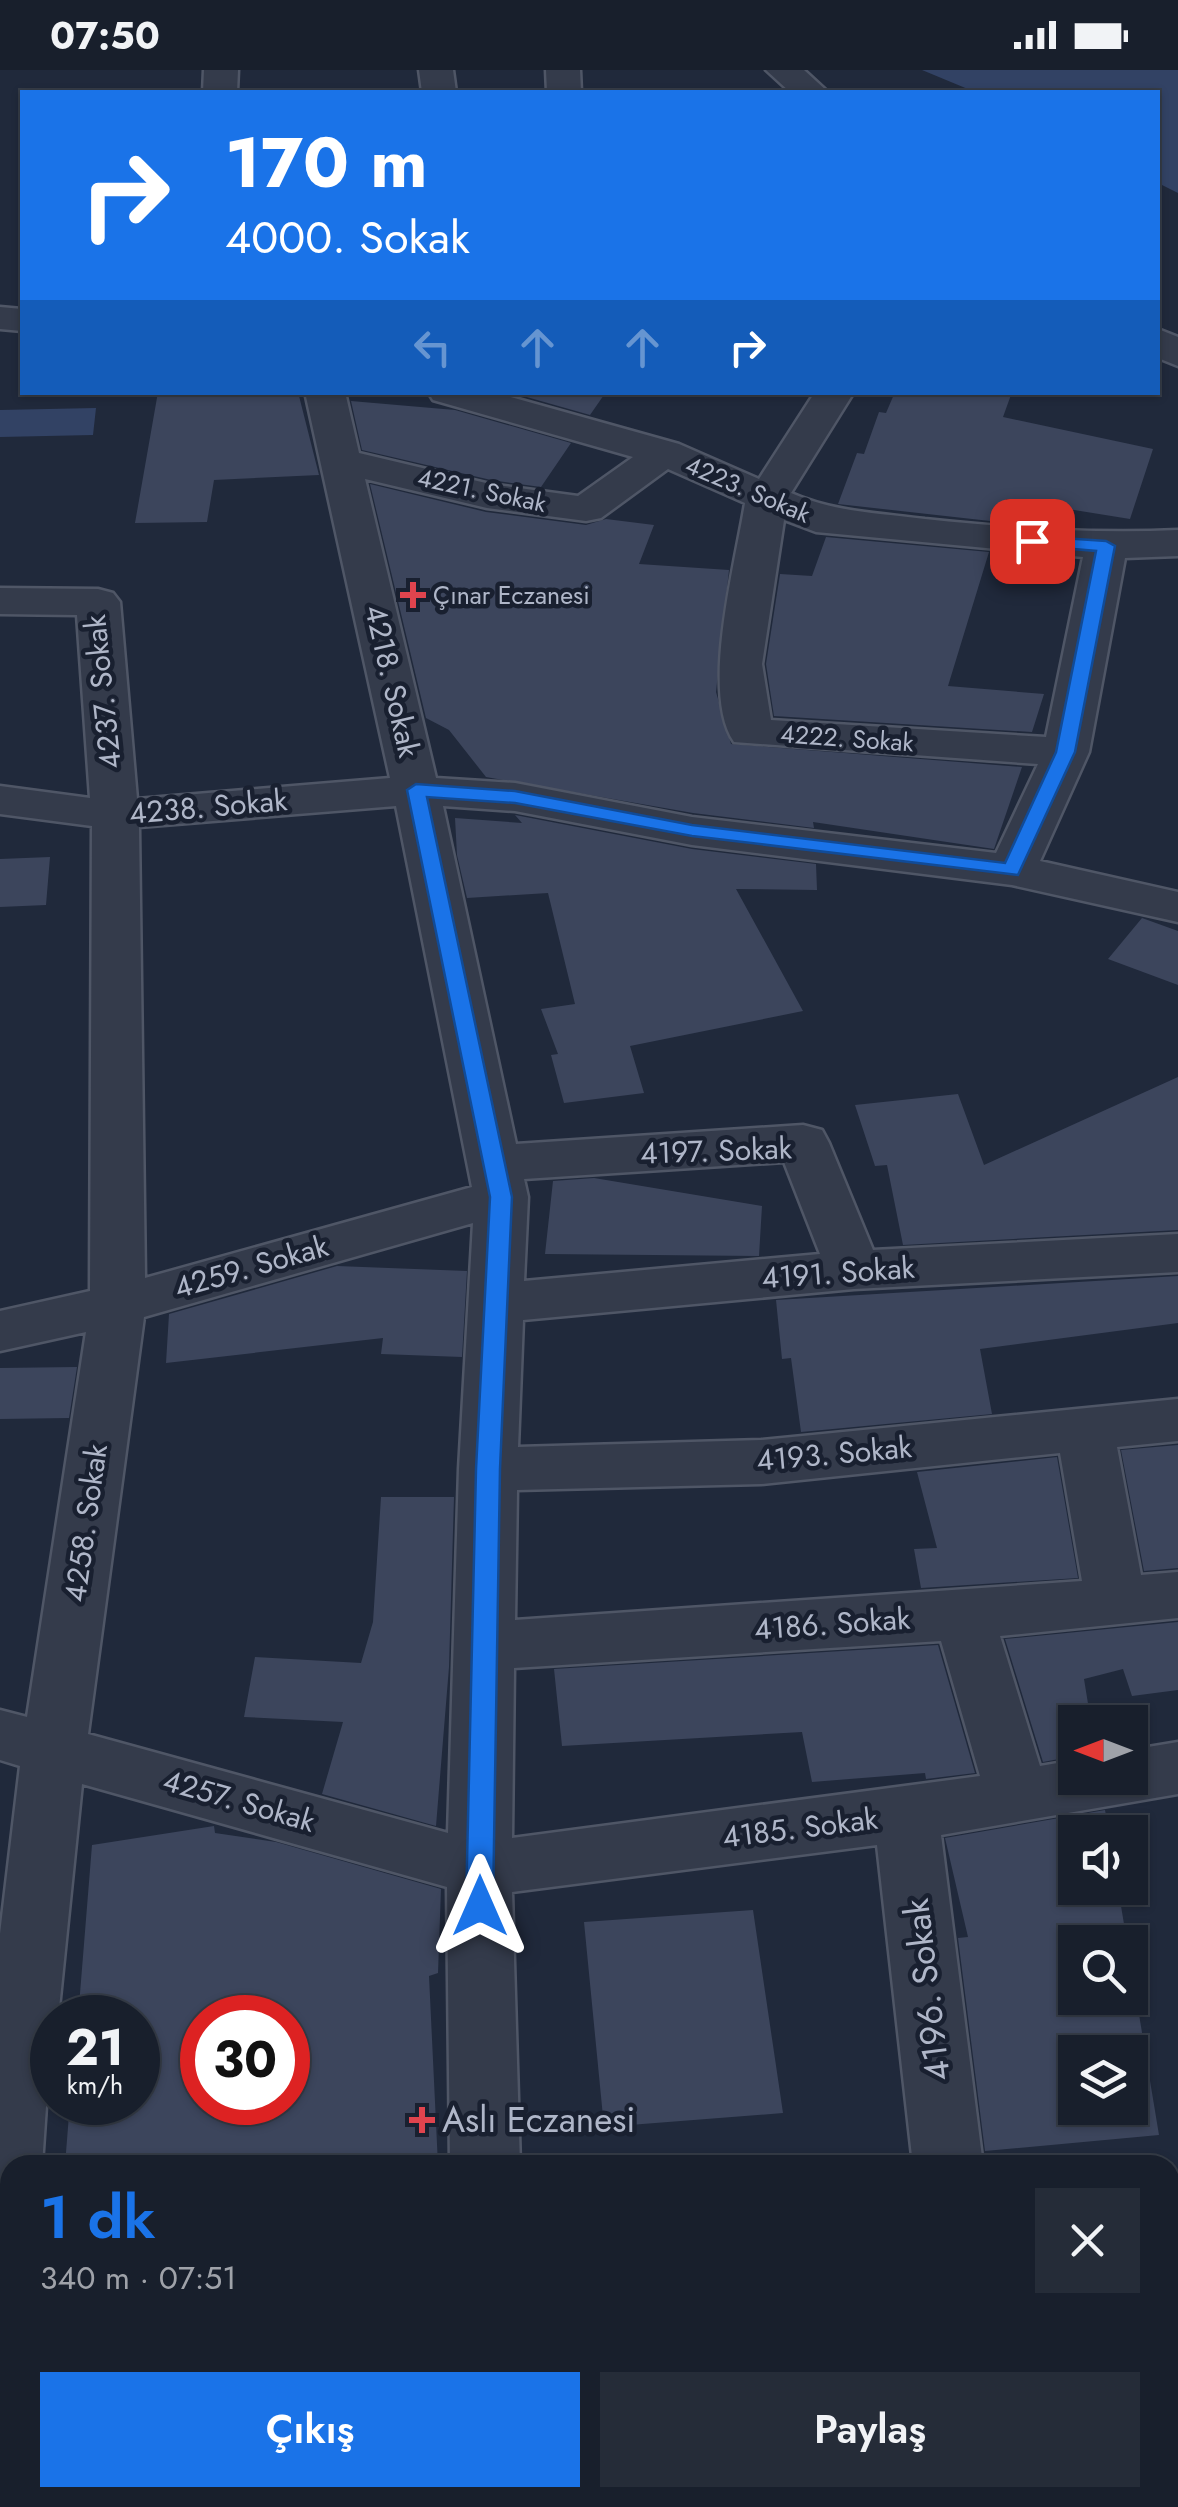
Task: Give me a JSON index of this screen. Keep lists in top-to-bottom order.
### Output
{
  "streets": {
    "street": [
      "4223. Sokak",
      "4221. Sokak",
      "4218. Sokak",
      "4237. Sokak",
      "4222. Sokak",
      "4238. Sokak",
      "4197. Sokak",
      "4259. Sokak",
      "4191. Sokak",
      "4193. Sokak",
      "4258. Sokak",
      "4186. Sokak",
      "4257. Sokak",
      "4185. Sokak",
      "4196. Sokak"
    ]
  },
  "crossings": [
    ["4223. Sokak", "4221. Sokak"],
    ["4223. Sokak", "4222. Sokak"],
    ["4221. Sokak", "4218. Sokak"],
    ["4218. Sokak", "4238. Sokak"],
    ["4218. Sokak", "4197. Sokak"],
    ["4218. Sokak", "4259. Sokak"],
    ["4218. Sokak", "4191. Sokak"],
    ["4218. Sokak", "4193. Sokak"],
    ["4218. Sokak", "4186. Sokak"],
    ["4218. Sokak", "4257. Sokak"],
    ["4218. Sokak", "4185. Sokak"],
    ["4237. Sokak", "4238. Sokak"],
    ["4237. Sokak", "4258. Sokak"],
    ["4238. Sokak", "4258. Sokak"],
    ["4197. Sokak", "4259. Sokak"],
    ["4197. Sokak", "4191. Sokak"],
    ["4259. Sokak", "4258. Sokak"],
    ["4258. Sokak", "4257. Sokak"],
    ["4257. Sokak", "4185. Sokak"],
    ["4185. Sokak", "4196. Sokak"]
  ],
  "places": {
    "health": ["Çınar Eczanesi", "Aslı Eczanesi"]
  },
  "north": "left",
  "page": {
    "status": "07:50",
    "turn": ["170 m", "4000. Sokak"],
    "speed": "21 km/h",
    "limit": "30",
    "heading": ["1 dk", "340 m · 07:51"],
    "buttons": ["Çıkış", "Paylaş"]
  }
}
